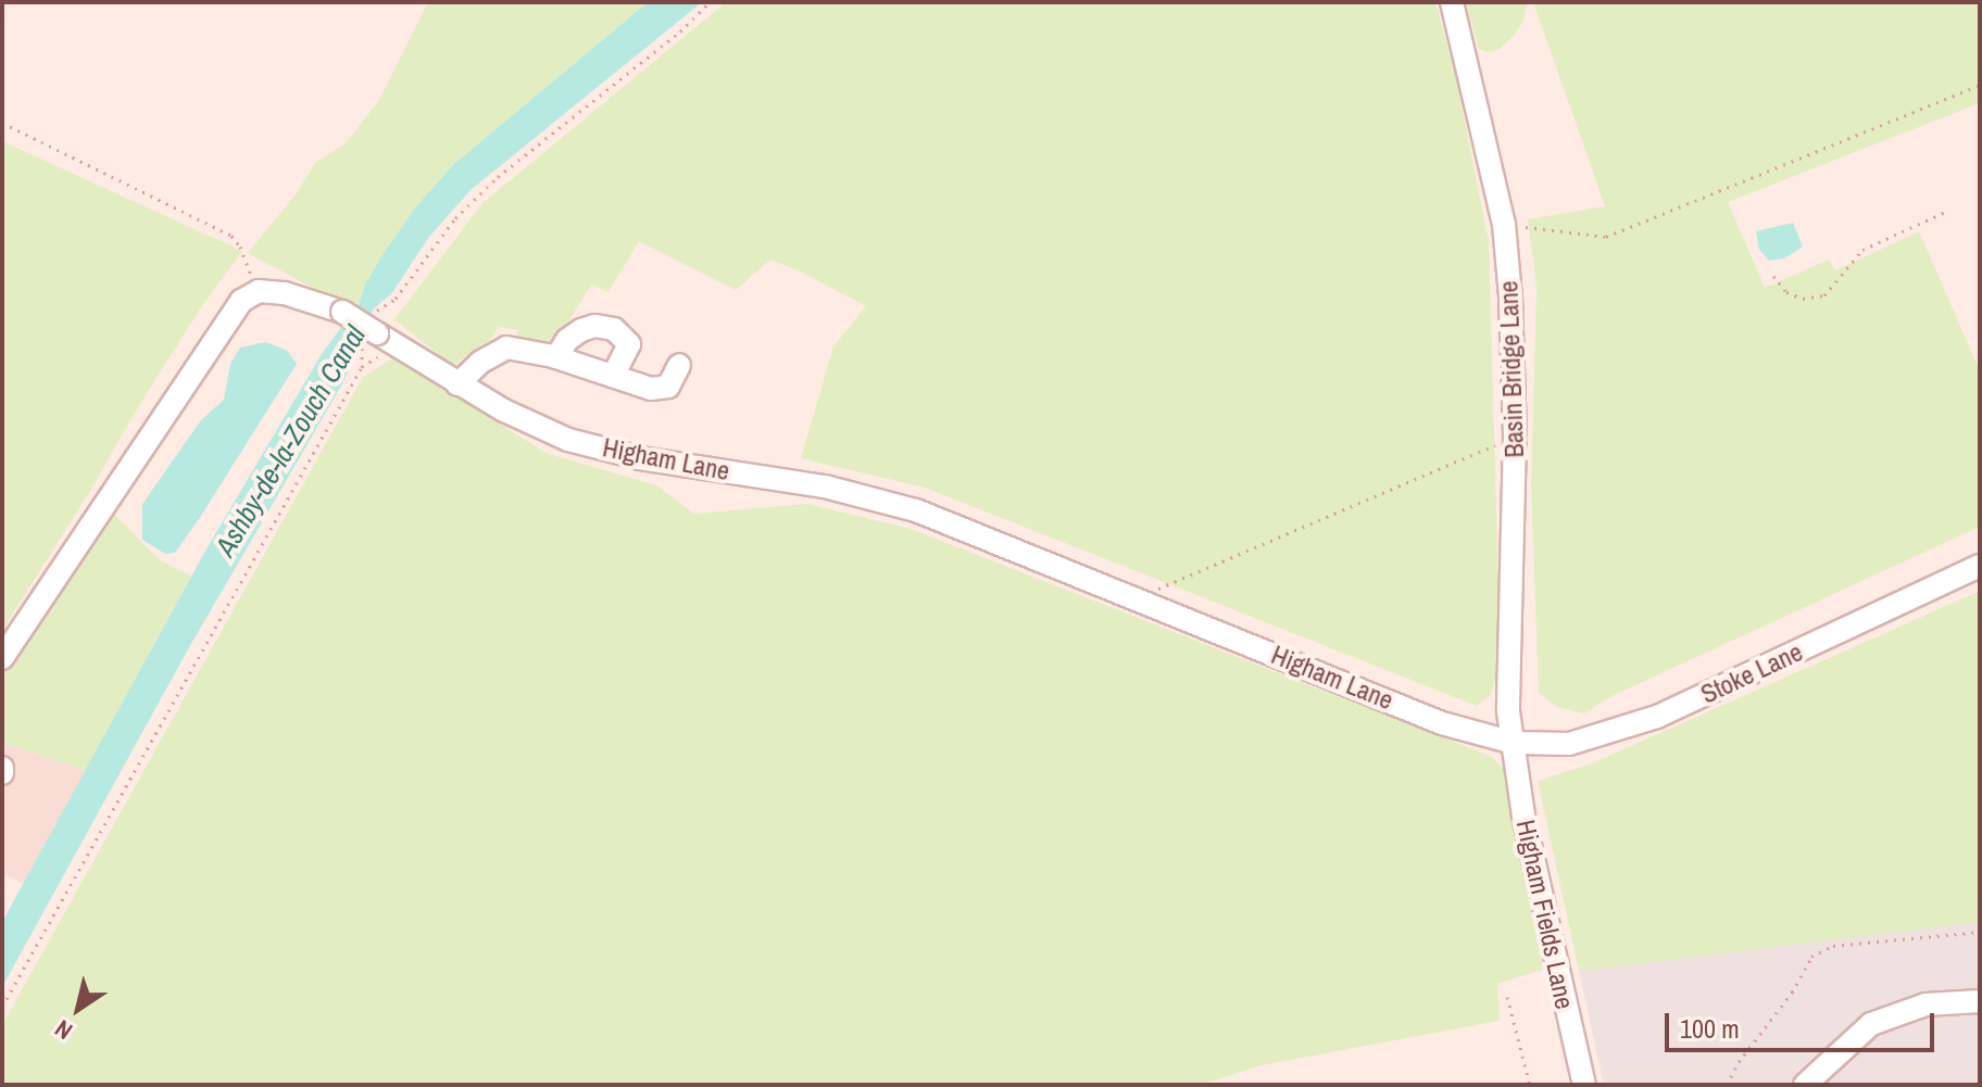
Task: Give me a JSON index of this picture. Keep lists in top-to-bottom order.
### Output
{
  "streets": {
    "street": [
      "Basin Bridge Lane",
      "Higham Lane",
      "Stoke Lane",
      "Higham Fields Lane"
    ]
  },
  "crossings": [
    ["Basin Bridge Lane", "Higham Lane"],
    ["Basin Bridge Lane", "Stoke Lane"],
    ["Basin Bridge Lane", "Higham Fields Lane"],
    ["Higham Lane", "Stoke Lane"],
    ["Higham Lane", "Higham Fields Lane"],
    ["Stoke Lane", "Higham Fields Lane"]
  ],
  "water": ["Ashby-de-la-Zouch Canal"],
  "scale_bar": "100 m",
  "north": "bottom left"
}
